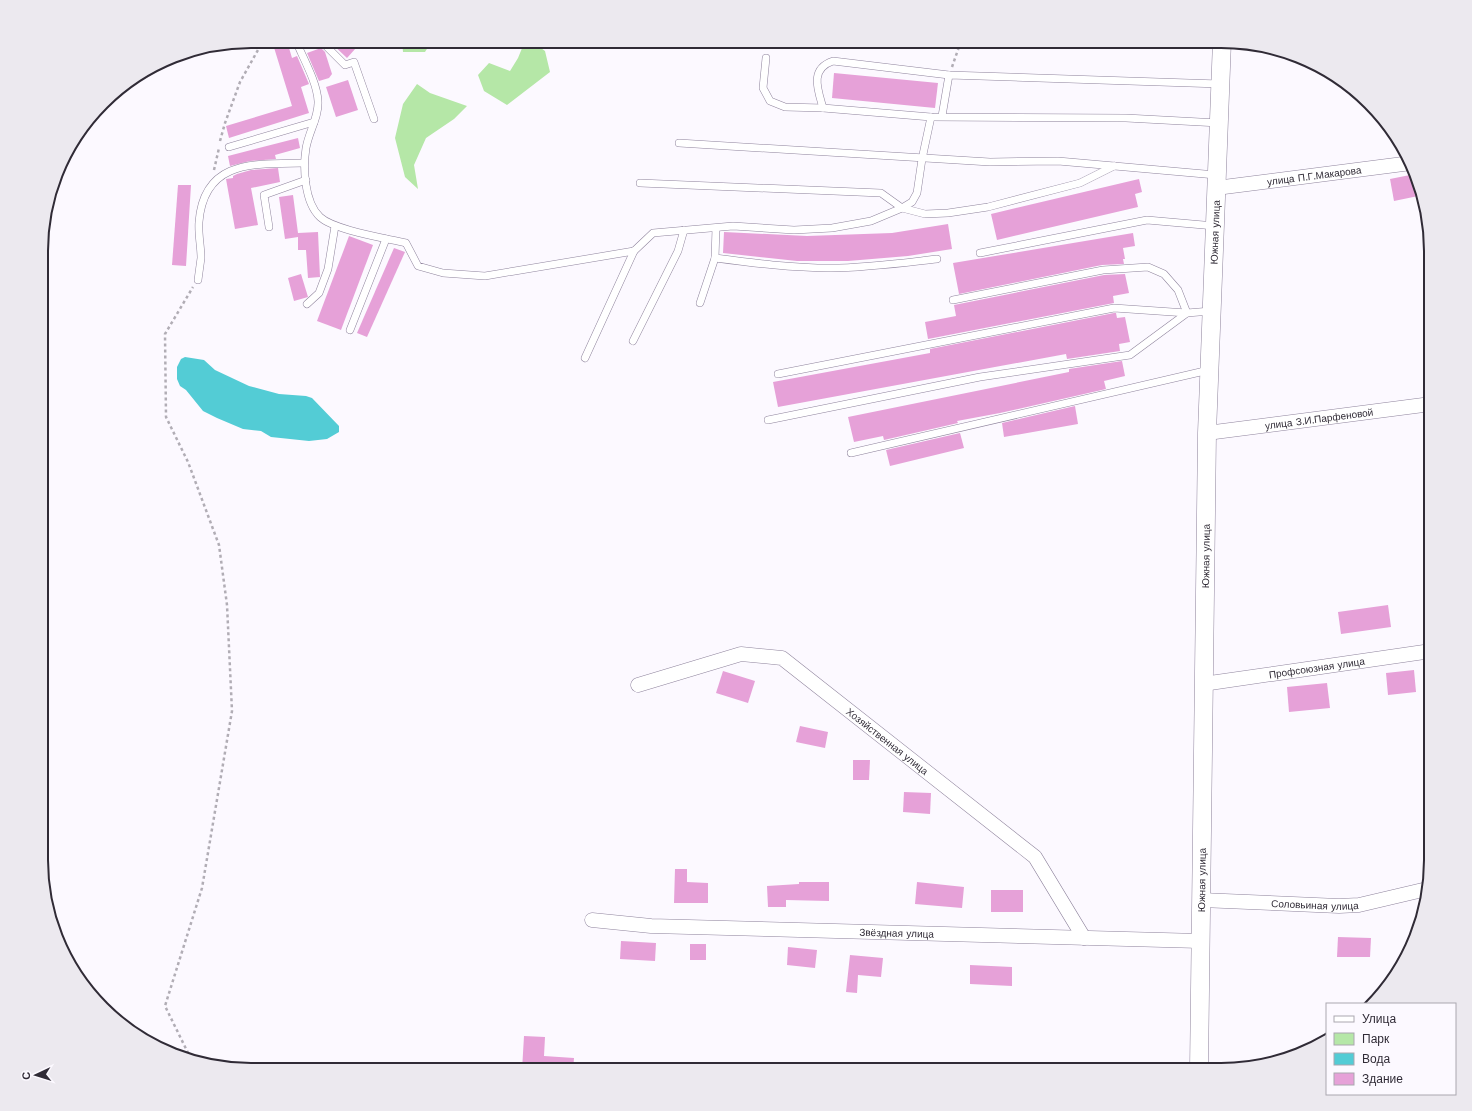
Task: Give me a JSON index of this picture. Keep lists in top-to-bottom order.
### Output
{
  "streets": {
    "street": [
      "улица П.Г.Макарова",
      "Южная улица",
      "улица З.И.Парфеновой",
      "Профсоюзная улица",
      "Хозяйственная улица",
      "Соловьиная улица",
      "Звёздная улица"
    ]
  },
  "crossings": [
    ["улица П.Г.Макарова", "Южная улица"],
    ["Южная улица", "улица З.И.Парфеновой"],
    ["Южная улица", "Профсоюзная улица"],
    ["Южная улица", "Соловьиная улица"],
    ["Южная улица", "Звёздная улица"],
    ["Хозяйственная улица", "Звёздная улица"]
  ],
  "legend": [
    "Улица",
    "Парк",
    "Вода",
    "Здание"
  ],
  "north": "left"
}
